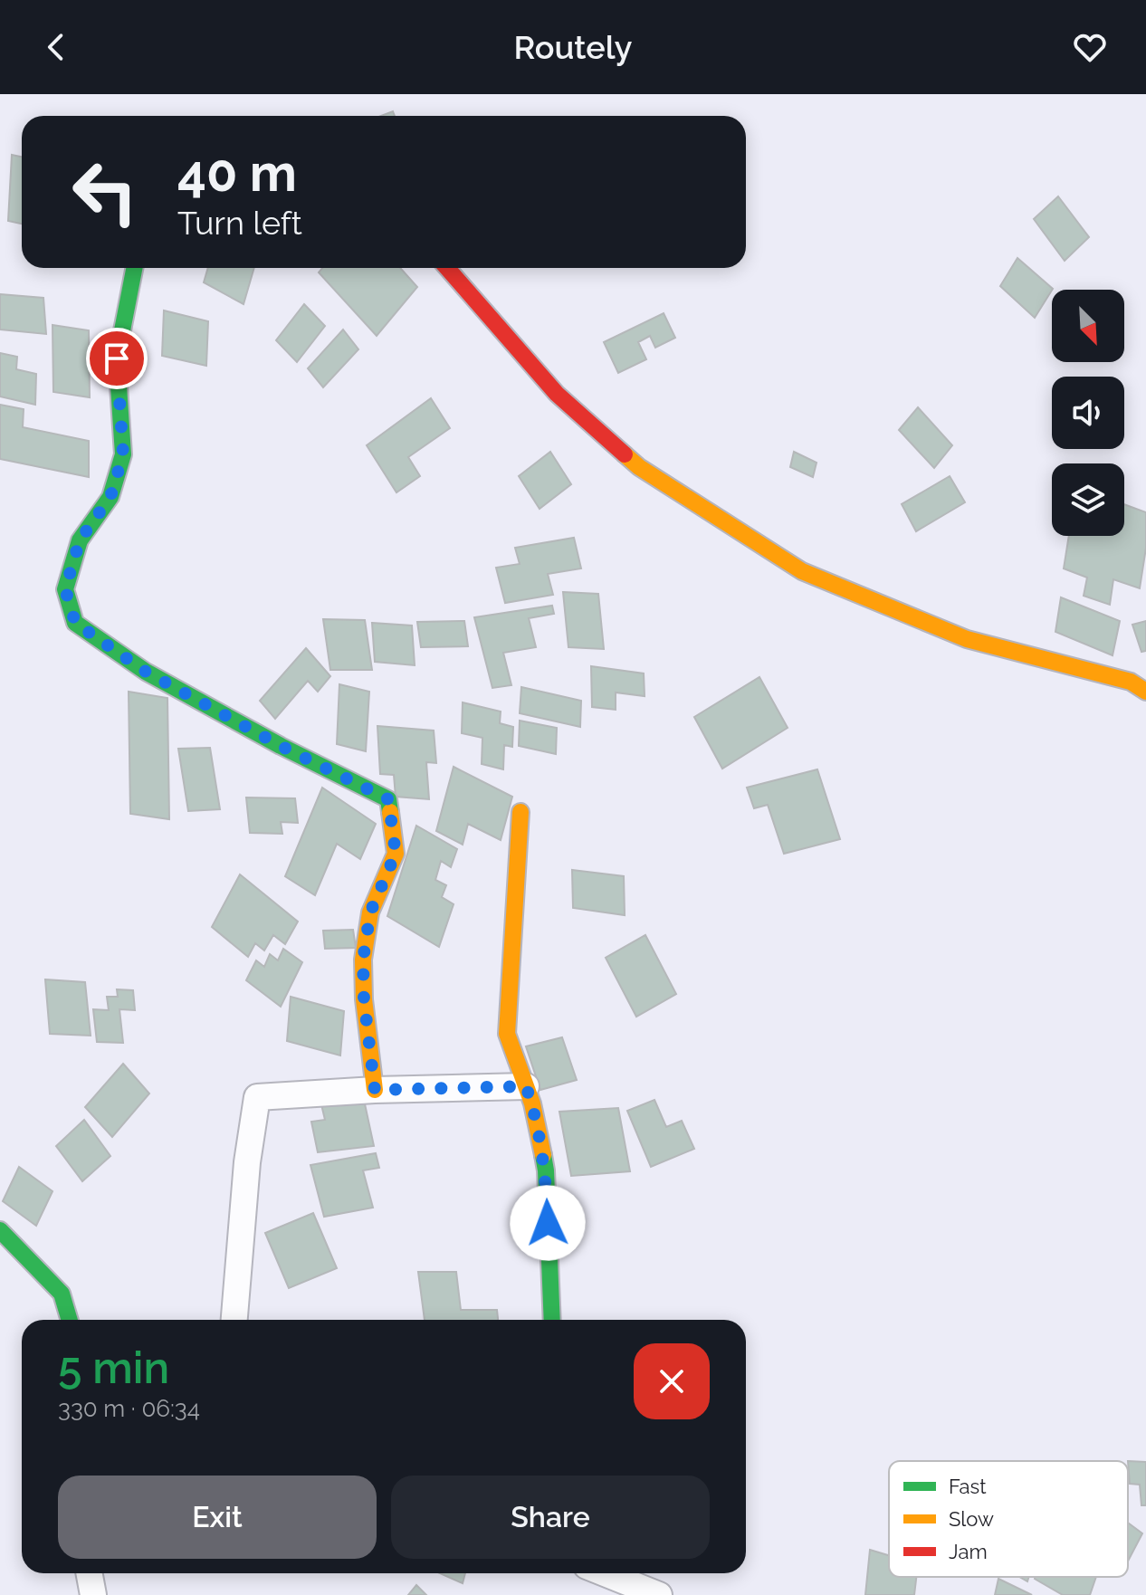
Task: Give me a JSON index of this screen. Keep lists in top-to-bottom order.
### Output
{
  "legend": ["Fast", "Slow", "Jam"],
  "north": "bottom right",
  "page": {
    "header": "Routely",
    "turn": ["40 m", "Turn left"],
    "heading": ["5 min", "330 m · 06:34"],
    "buttons": ["Exit", "Share"]
  }
}
